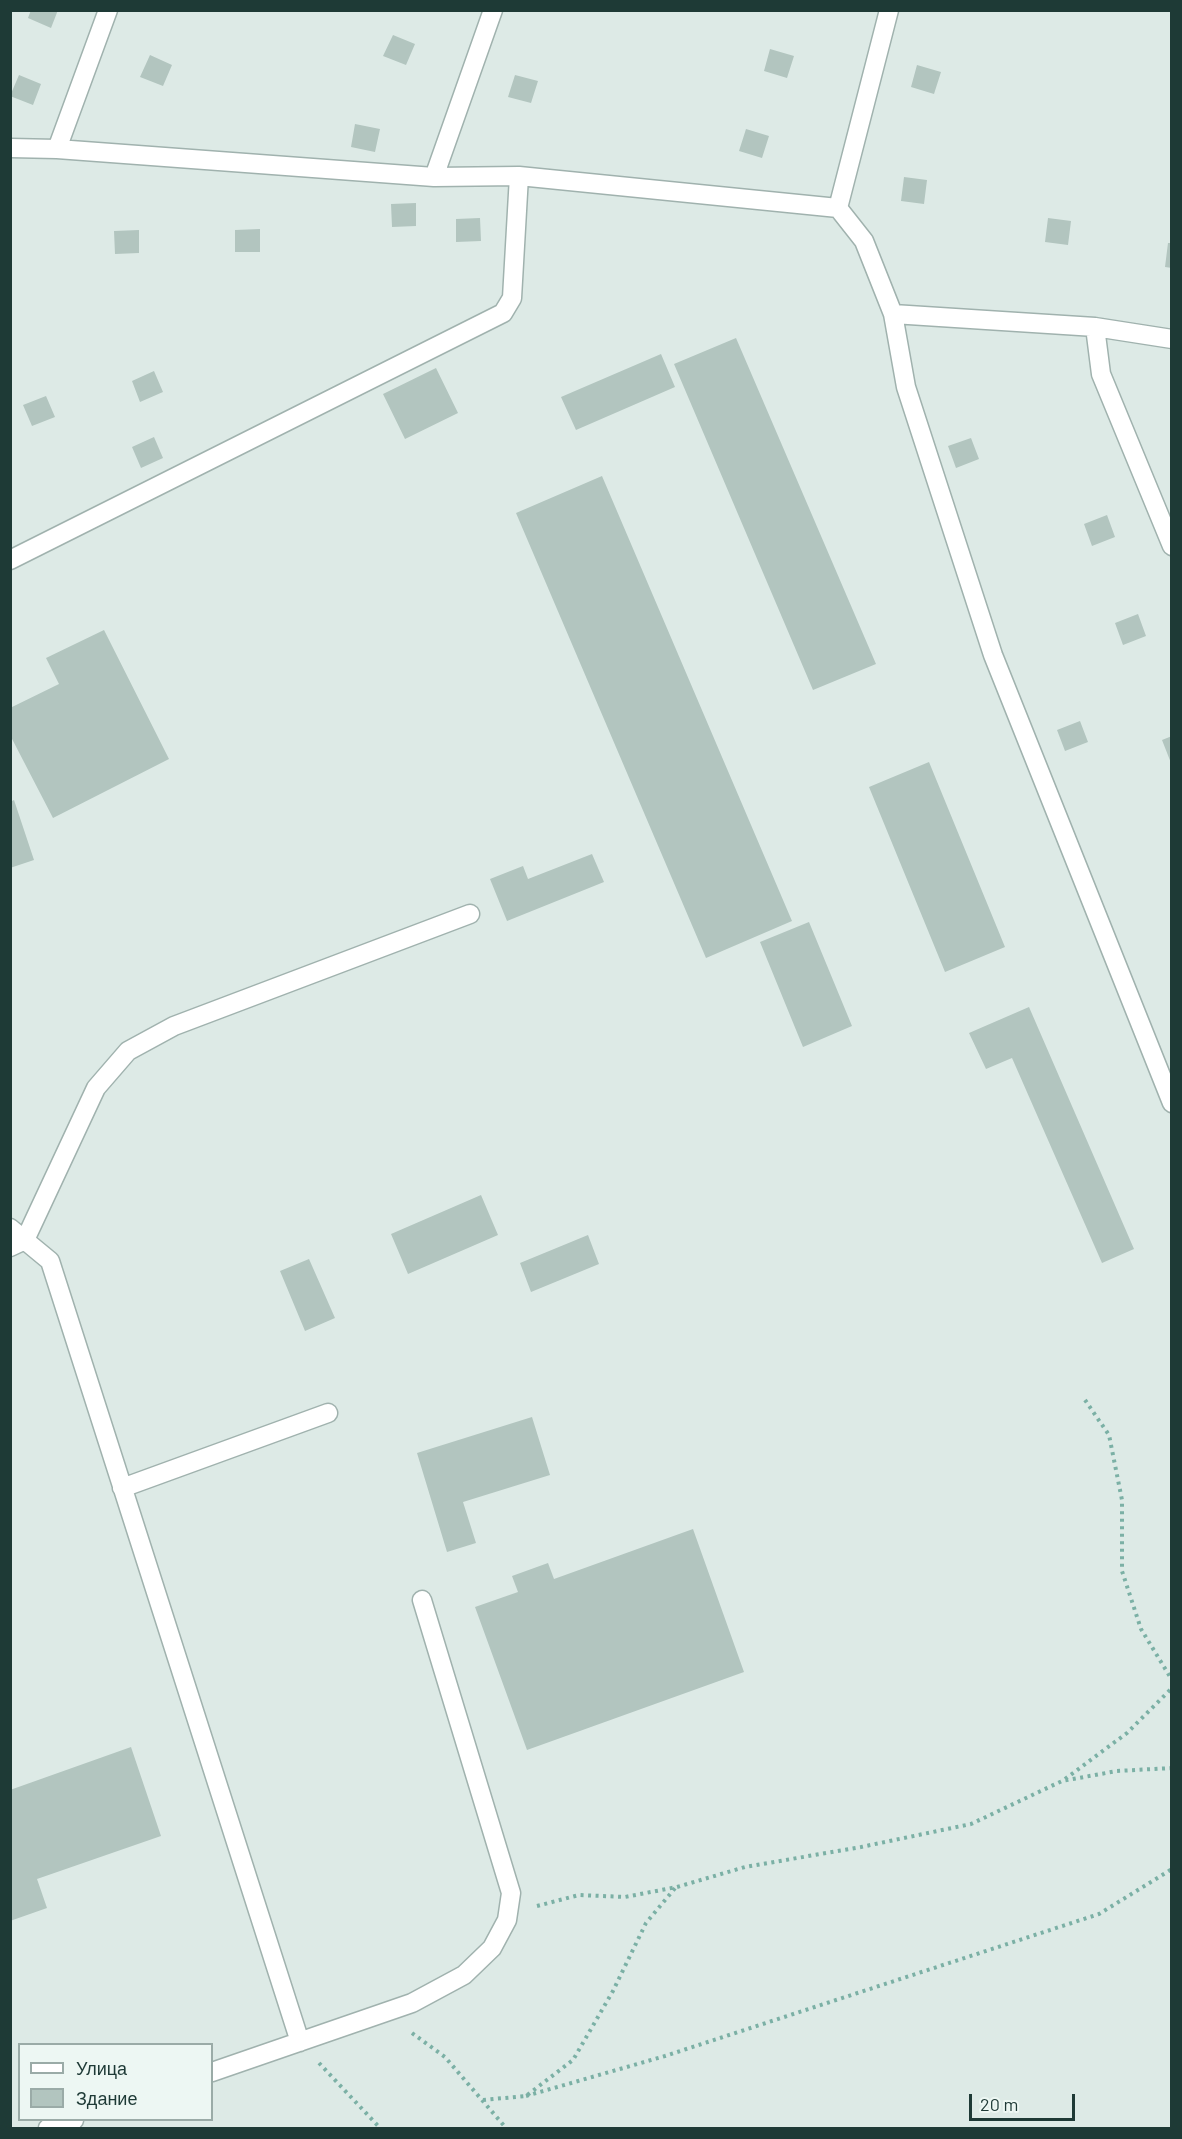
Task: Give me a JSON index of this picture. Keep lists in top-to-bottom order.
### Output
{
  "legend": ["Улица", "Здание"],
  "scale_bar": "20 m"
}
